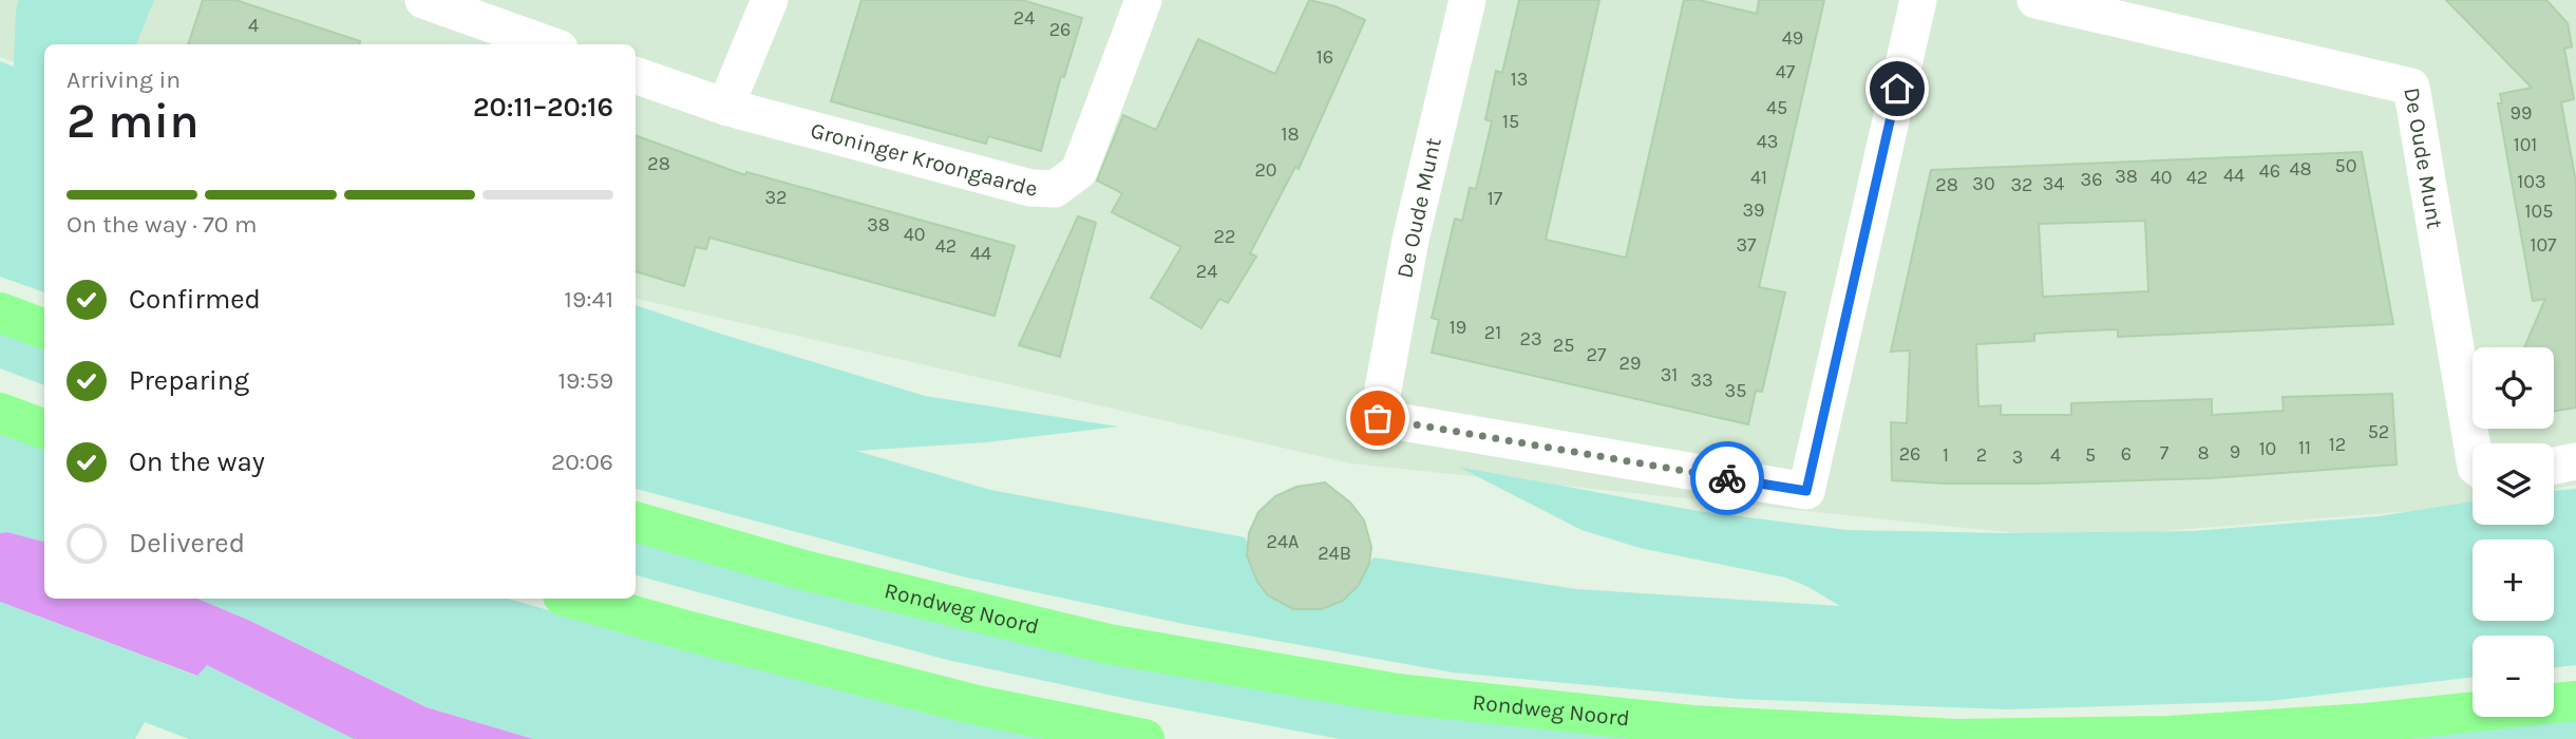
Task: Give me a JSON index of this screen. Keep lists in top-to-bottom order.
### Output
{
  "streets": {
    "main road": ["Rondweg Noord"],
    "street": ["Groninger Kroongaarde", "De Oude Munt"]
  },
  "house_numbers": [
    "24",
    "4",
    "26",
    "49",
    "16",
    "47",
    "13",
    "45",
    "99",
    "15",
    "18",
    "43",
    "101",
    "28",
    "50",
    "48",
    "20",
    "46",
    "44",
    "38",
    "41",
    "40",
    "42",
    "36",
    "103",
    "30",
    "34",
    "28",
    "32",
    "32",
    "17",
    "39",
    "105",
    "38",
    "40",
    "22",
    "37",
    "107",
    "42",
    "44",
    "24",
    "19",
    "21",
    "23",
    "25",
    "27",
    "29",
    "31",
    "33",
    "35",
    "52",
    "12",
    "11",
    "10",
    "9",
    "7",
    "8",
    "26",
    "6",
    "1",
    "2",
    "4",
    "5",
    "3",
    "24A",
    "24B"
  ],
  "page": {
    "heading": ["2 min", "Arriving in", "20:11–20:16"],
    "bar": "On the way · 70 m",
    "list": [
      ["Confirmed", "19:41"],
      ["Preparing", "19:59"],
      ["On the way", "20:06"],
      "Delivered"
    ],
    "map_buttons": ["+", "−"]
  }
}
